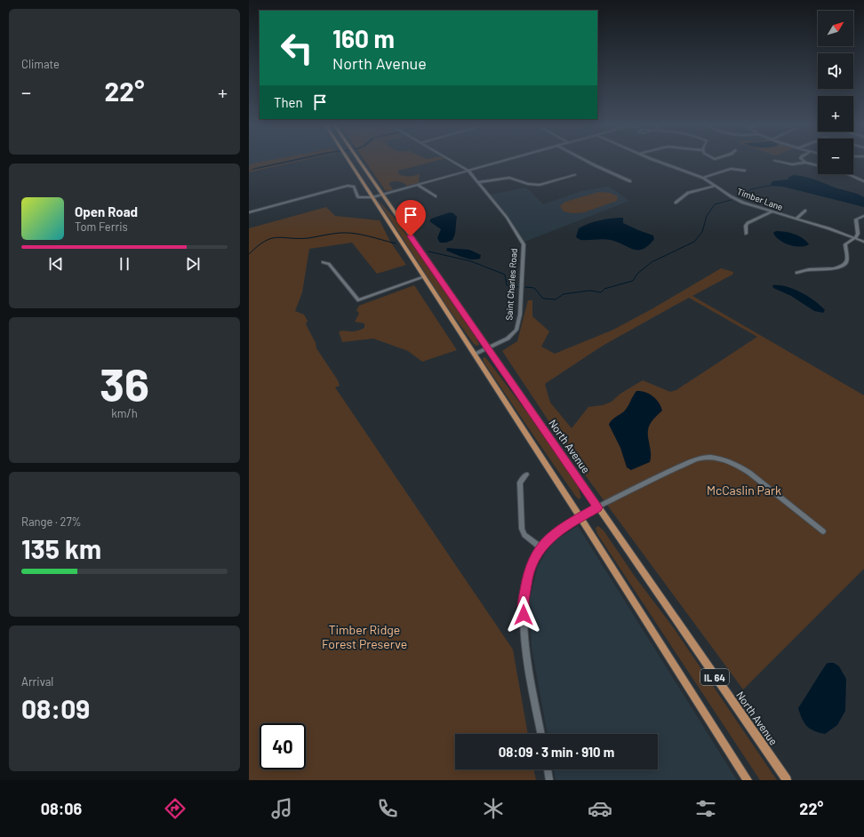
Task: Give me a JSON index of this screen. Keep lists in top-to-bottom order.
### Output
{
  "streets": {
    "main road": ["North Avenue", "IL 64"],
    "street": ["Timber Lane", "Saint Charles Road"]
  },
  "crossings": [
    ["Saint Charles Road", "North Avenue"],
    ["Saint Charles Road", "IL 64"]
  ],
  "parks": ["McCaslin Park", "Timber Ridge Forest Preserve"],
  "north": "top right",
  "page": {
    "tile": [
      "Climate",
      ["36", "km/h"],
      ["Range · 27%", "135 km"],
      ["Arrival", "08:09"]
    ],
    "map_buttons": ["+", "−"],
    "turn": ["160 m", "North Avenue"],
    "heat": ["−", "22°", "+"],
    "then": "Then",
    "song": ["Open Road", "Tom Ferris"],
    "limit": "40",
    "trip": "08:09 · 3 min · 910 m",
    "tabs": ["08:06", "22°"]
  }
}
